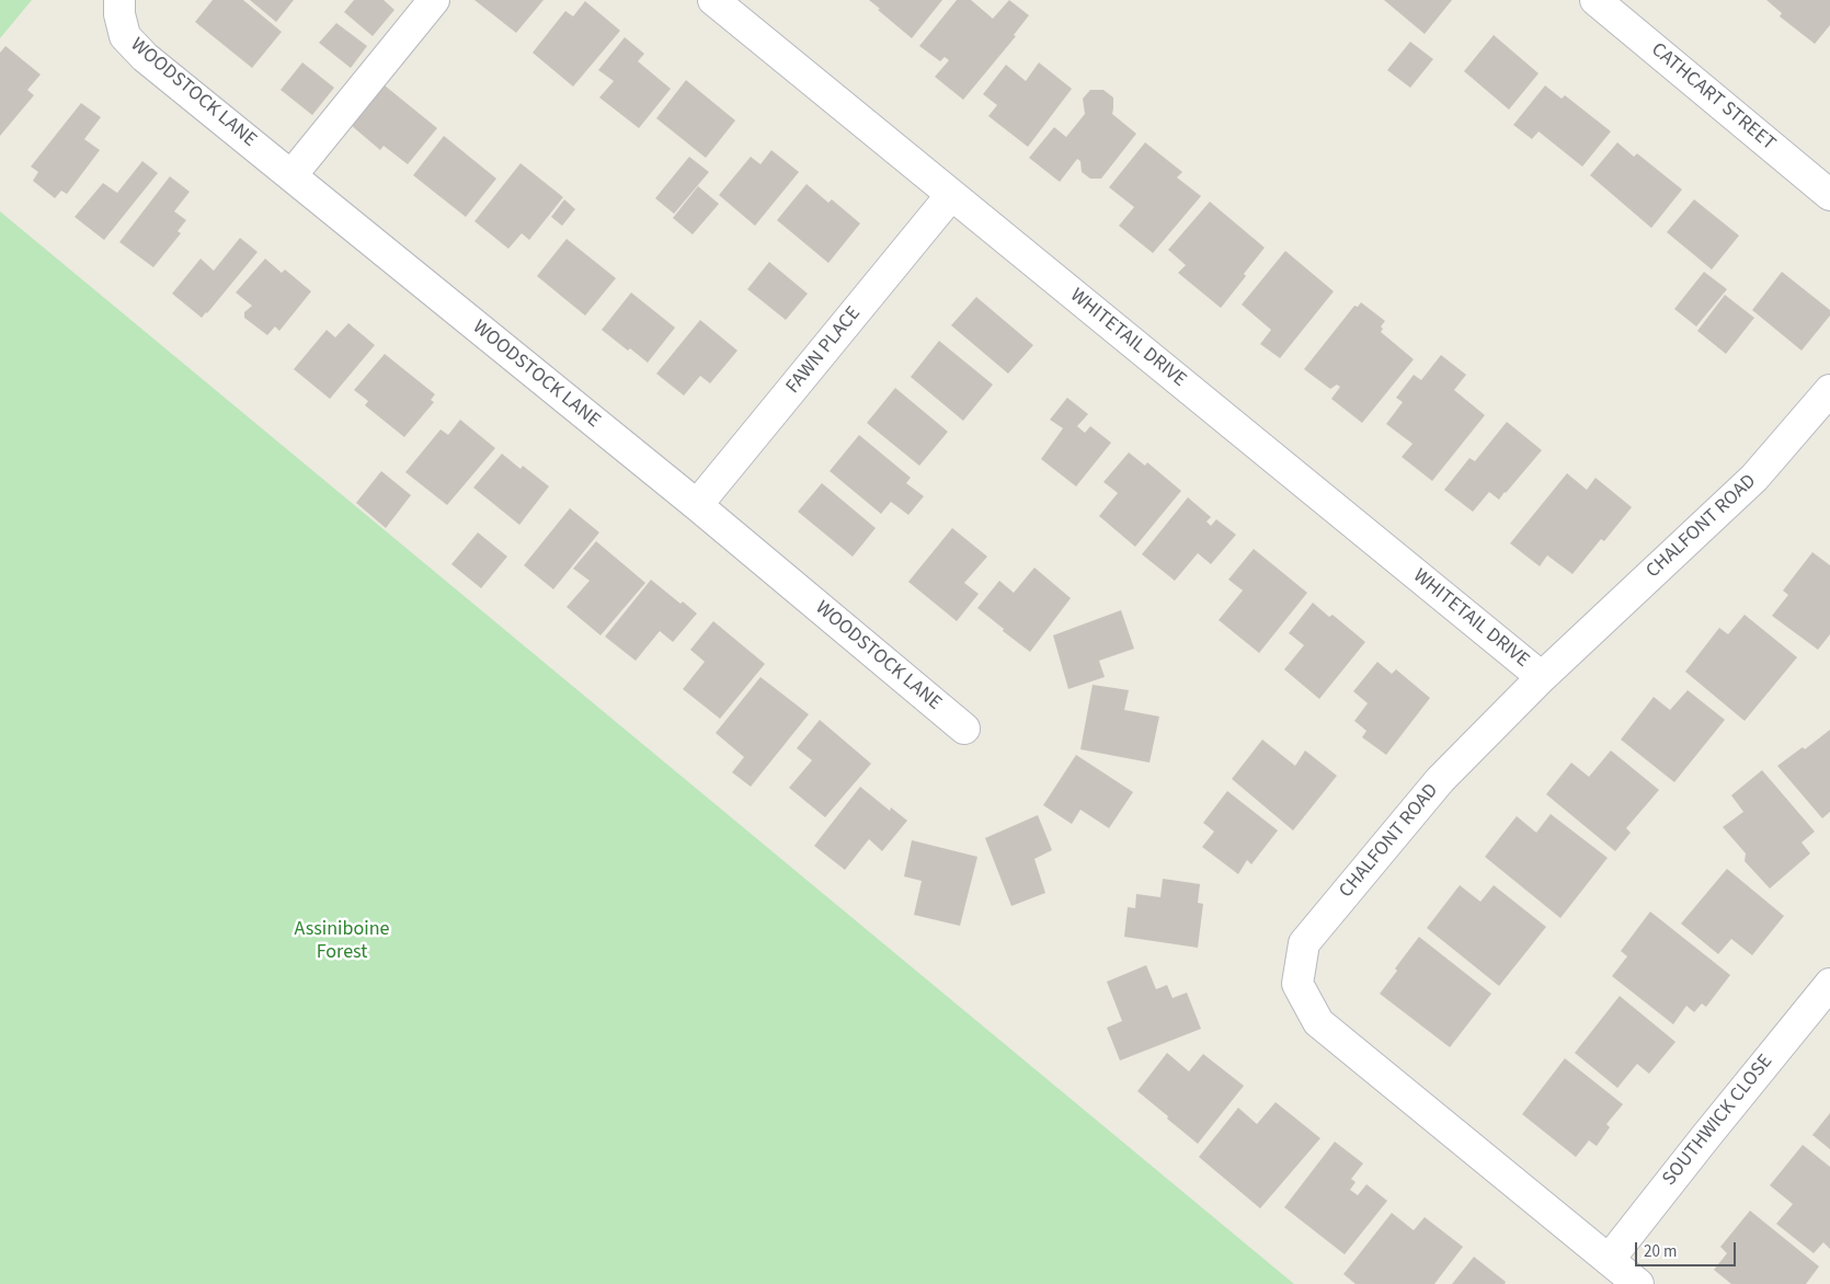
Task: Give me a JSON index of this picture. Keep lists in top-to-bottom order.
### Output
{
  "streets": {
    "street": [
      "WOODSTOCK LANE",
      "CATHCART STREET",
      "WHITETAIL DRIVE",
      "FAWN PLACE",
      "CHALFONT ROAD",
      "SOUTHWICK CLOSE"
    ]
  },
  "crossings": [
    ["WOODSTOCK LANE", "FAWN PLACE"],
    ["WHITETAIL DRIVE", "FAWN PLACE"],
    ["WHITETAIL DRIVE", "CHALFONT ROAD"],
    ["CHALFONT ROAD", "SOUTHWICK CLOSE"]
  ],
  "parks": ["Assiniboine Forest"],
  "scale_bar": "20 m"
}
